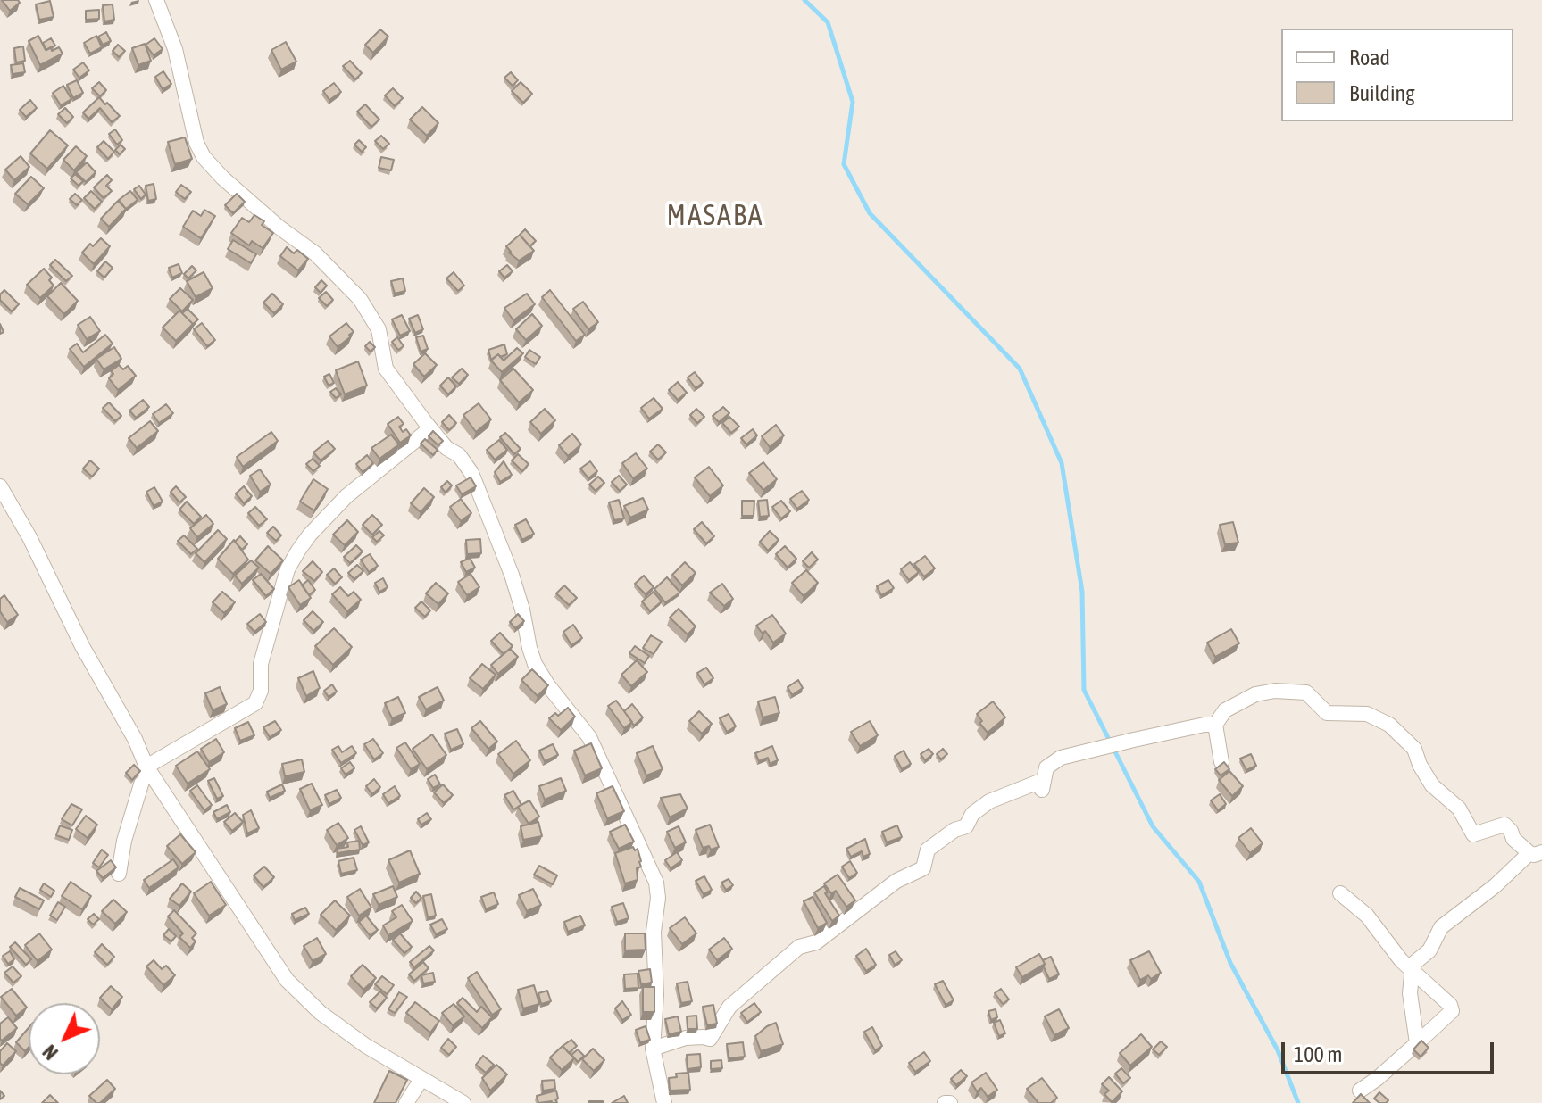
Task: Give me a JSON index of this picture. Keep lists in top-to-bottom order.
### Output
{
  "districts": ["MASABA"],
  "legend": ["Road", "Building"],
  "scale_bar": "100 m",
  "north": "bottom left"
}
